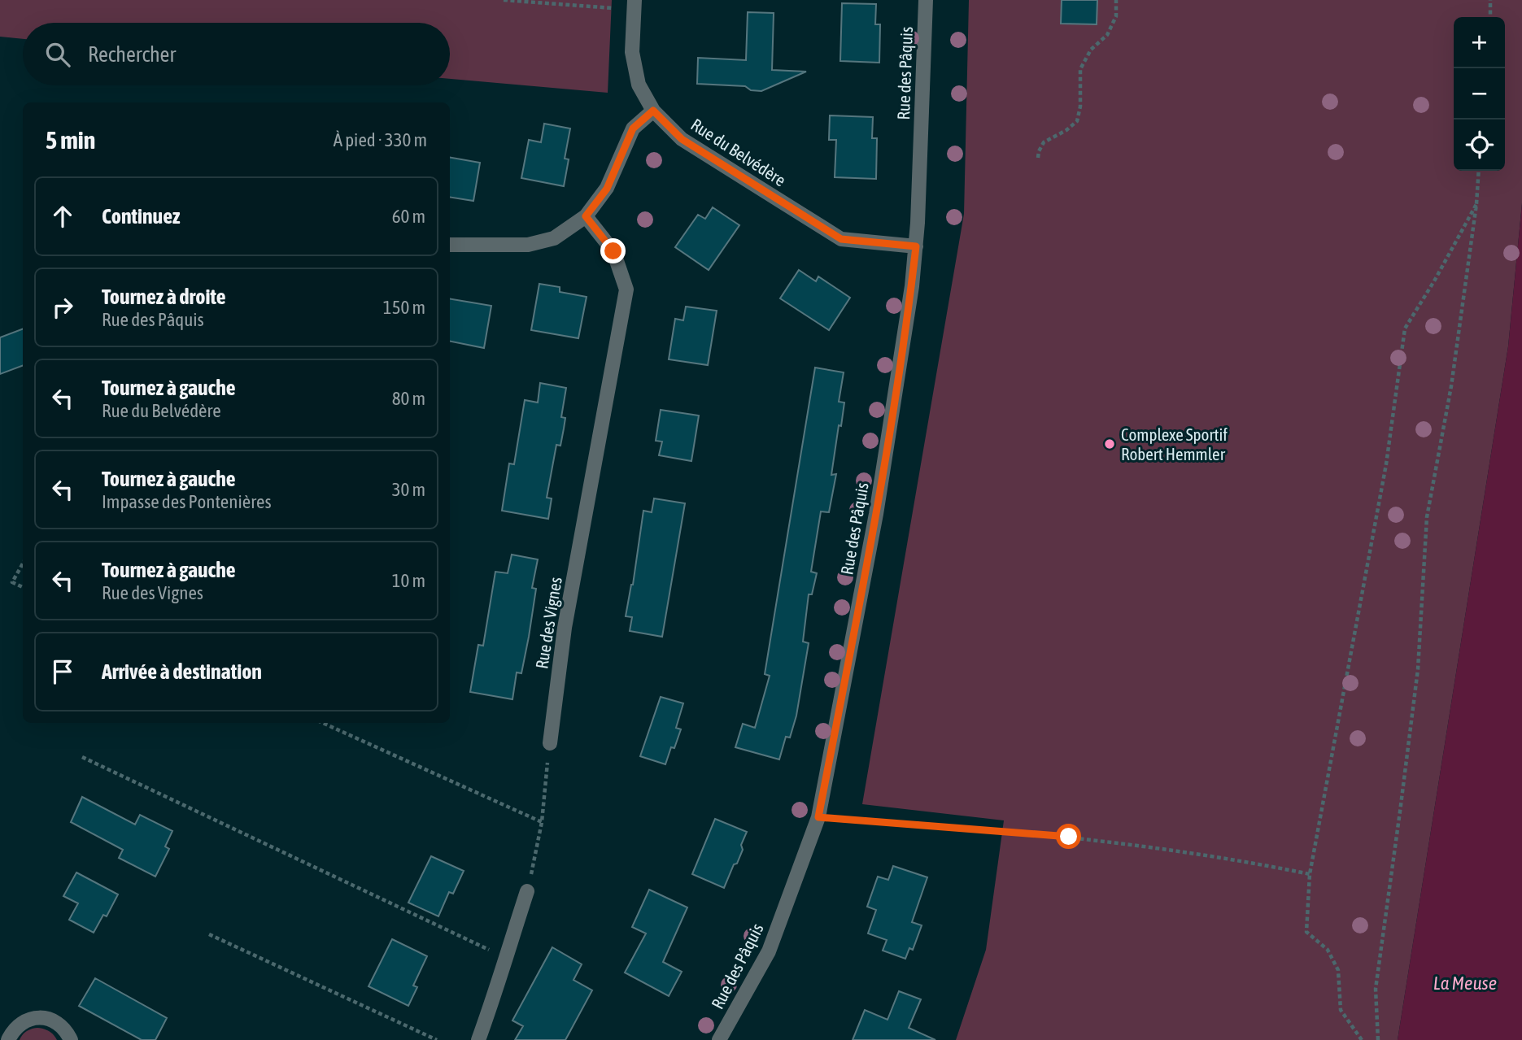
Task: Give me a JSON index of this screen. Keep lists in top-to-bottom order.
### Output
{
  "streets": {
    "street": ["Rue des Pâquis", "Rue du Belvédère", "Rue des Vignes"]
  },
  "crossings": [
    ["Rue des Pâquis", "Rue du Belvédère"]
  ],
  "water": ["La Meuse"],
  "places": ["Complexe Sportif Robert Hemmler"],
  "page": {
    "map_buttons": ["+", "−"],
    "search": "Rechercher",
    "heading": ["5 min", "À pied · 330 m"],
    "list": [
      ["Continuez", "60 m"],
      ["Tournez à droite", "Rue des Pâquis", "150 m"],
      ["Tournez à gauche", "Rue du Belvédère", "80 m"],
      ["Tournez à gauche", "Impasse des Pontenières", "30 m"],
      ["Tournez à gauche", "Rue des Vignes", "10 m"],
      "Arrivée à destination"
    ]
  }
}
